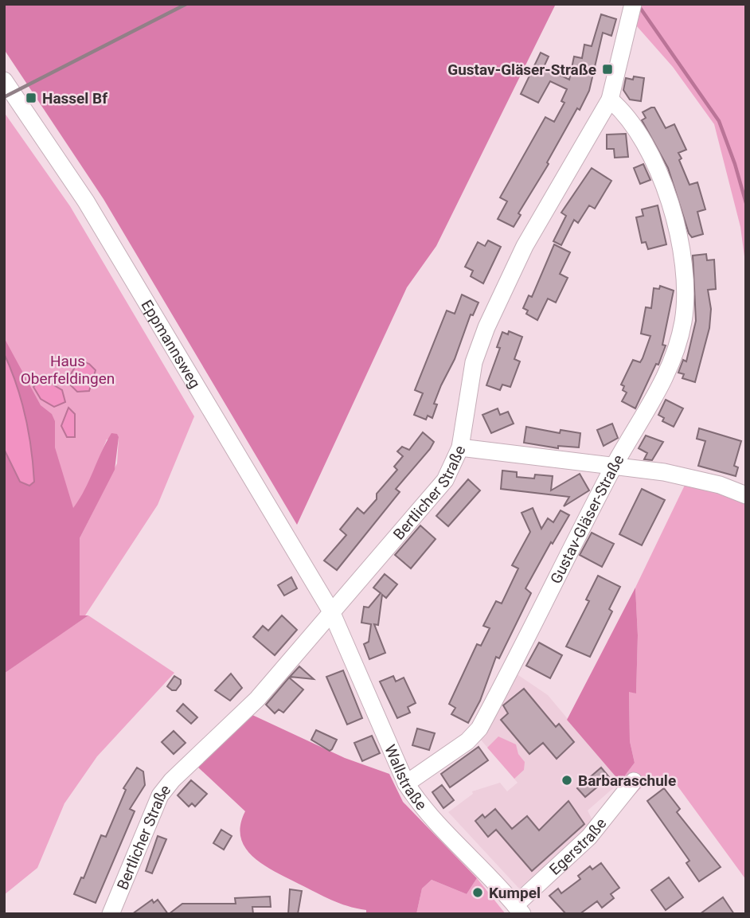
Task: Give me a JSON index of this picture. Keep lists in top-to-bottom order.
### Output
{
  "streets": {
    "street": [
      "Eppmannsweg",
      "Bertlicher Straße",
      "Gustav-Gläser-Straße",
      "Wallstraße",
      "Egerstraße"
    ]
  },
  "crossings": [
    ["Eppmannsweg", "Bertlicher Straße"],
    ["Eppmannsweg", "Wallstraße"],
    ["Bertlicher Straße", "Gustav-Gläser-Straße"],
    ["Bertlicher Straße", "Wallstraße"],
    ["Gustav-Gläser-Straße", "Wallstraße"],
    ["Wallstraße", "Egerstraße"]
  ],
  "parks": ["Haus Oberfeldingen"],
  "places": {
    "transit": ["Gustav-Gläser-Straße", "Hassel Bf"],
    "other": ["Barbaraschule", "Kumpel"]
  }
}
